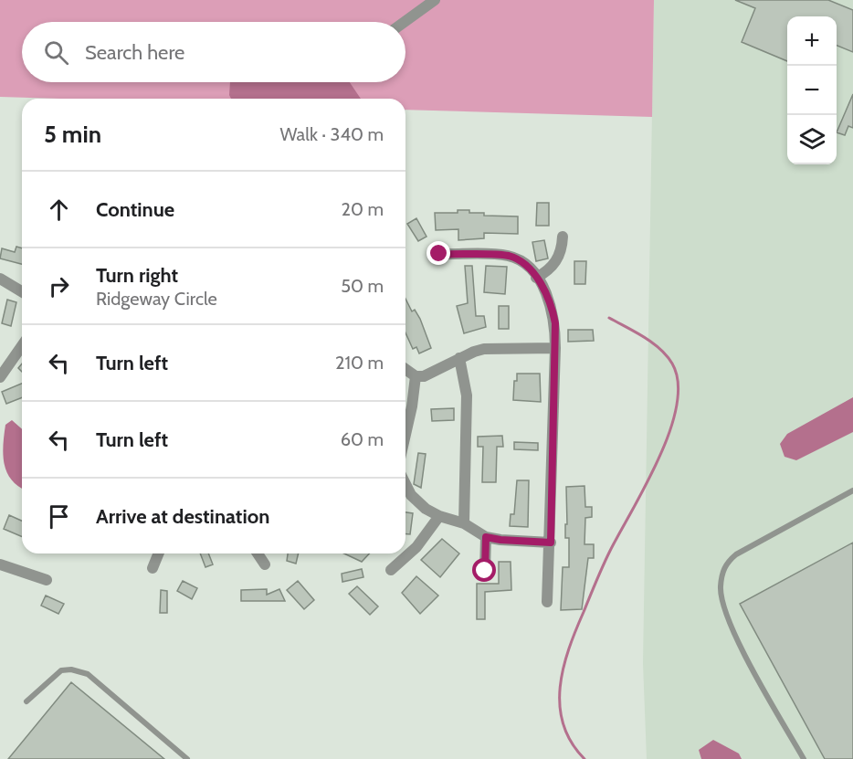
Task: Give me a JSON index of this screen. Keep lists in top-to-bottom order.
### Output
{
  "page": {
    "map_buttons": ["+", "−"],
    "search": "Search here",
    "heading": ["5 min", "Walk · 340 m"],
    "list": [
      ["Continue", "20 m"],
      ["Turn right", "Ridgeway Circle", "50 m"],
      ["Turn left", "210 m"],
      ["Turn left", "60 m"],
      "Arrive at destination"
    ]
  }
}
